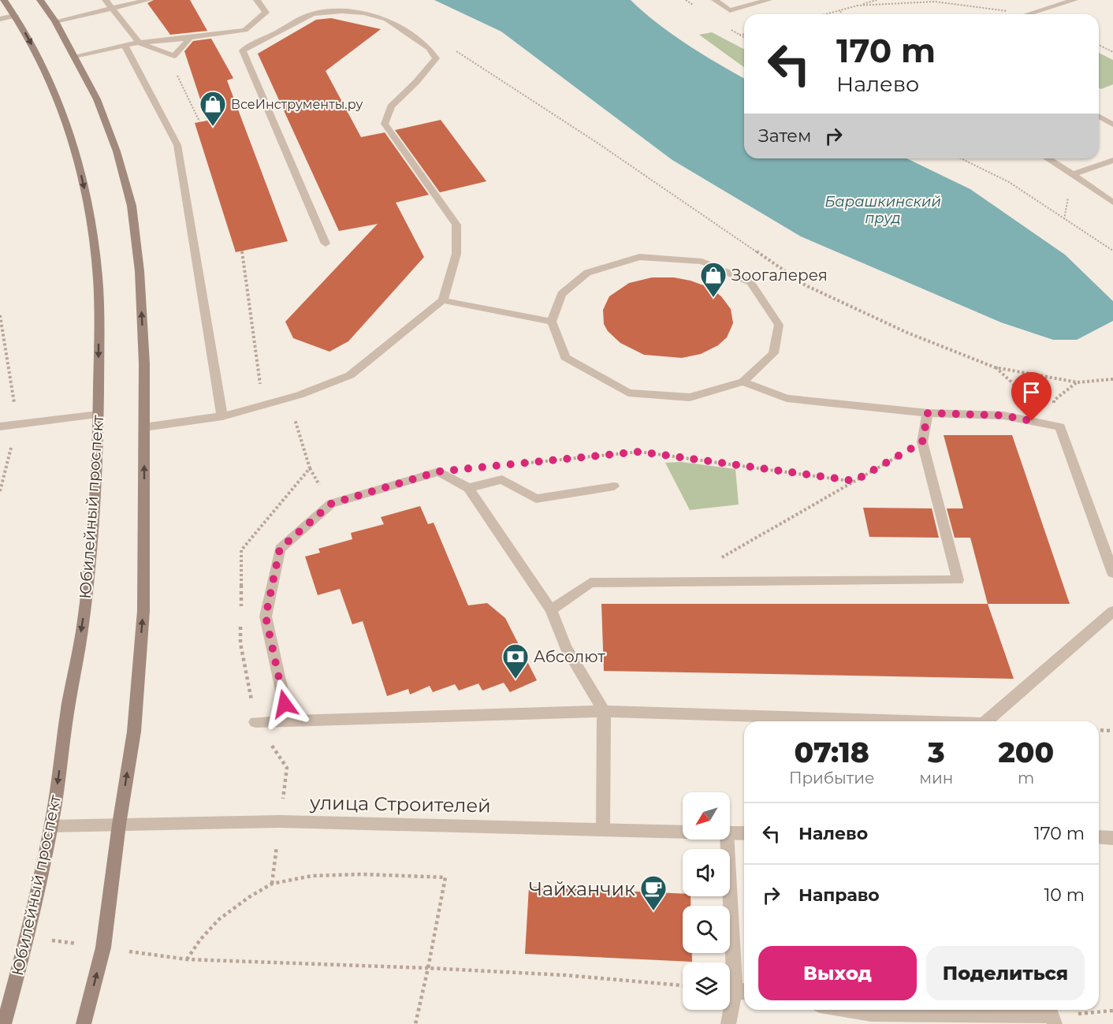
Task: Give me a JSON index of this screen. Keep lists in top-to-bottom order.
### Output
{
  "streets": {
    "main road": ["Юбилейный проспект"],
    "street": ["улица Строителей"]
  },
  "crossings": [
    ["Юбилейный проспект", "улица Строителей"]
  ],
  "water": ["Барашкинский пруд"],
  "places": {
    "shop": ["ВсеИнструменты.ру", "Зоогалерея"],
    "bank": ["Абсолют"],
    "cafe": ["Чайханчик"]
  },
  "north": "bottom left",
  "page": {
    "turn": ["170 m", "Налево"],
    "then": "Затем",
    "eta": [
      "07:18",
      "Прибытие",
      "3",
      "мин",
      "200",
      "m"
    ],
    "list": [
      {
        "name": "Налево",
        "value": "170 m"
      },
      {
        "name": "Направо",
        "value": "10 m"
      }
    ],
    "buttons": ["Выход", "Поделиться"]
  }
}
